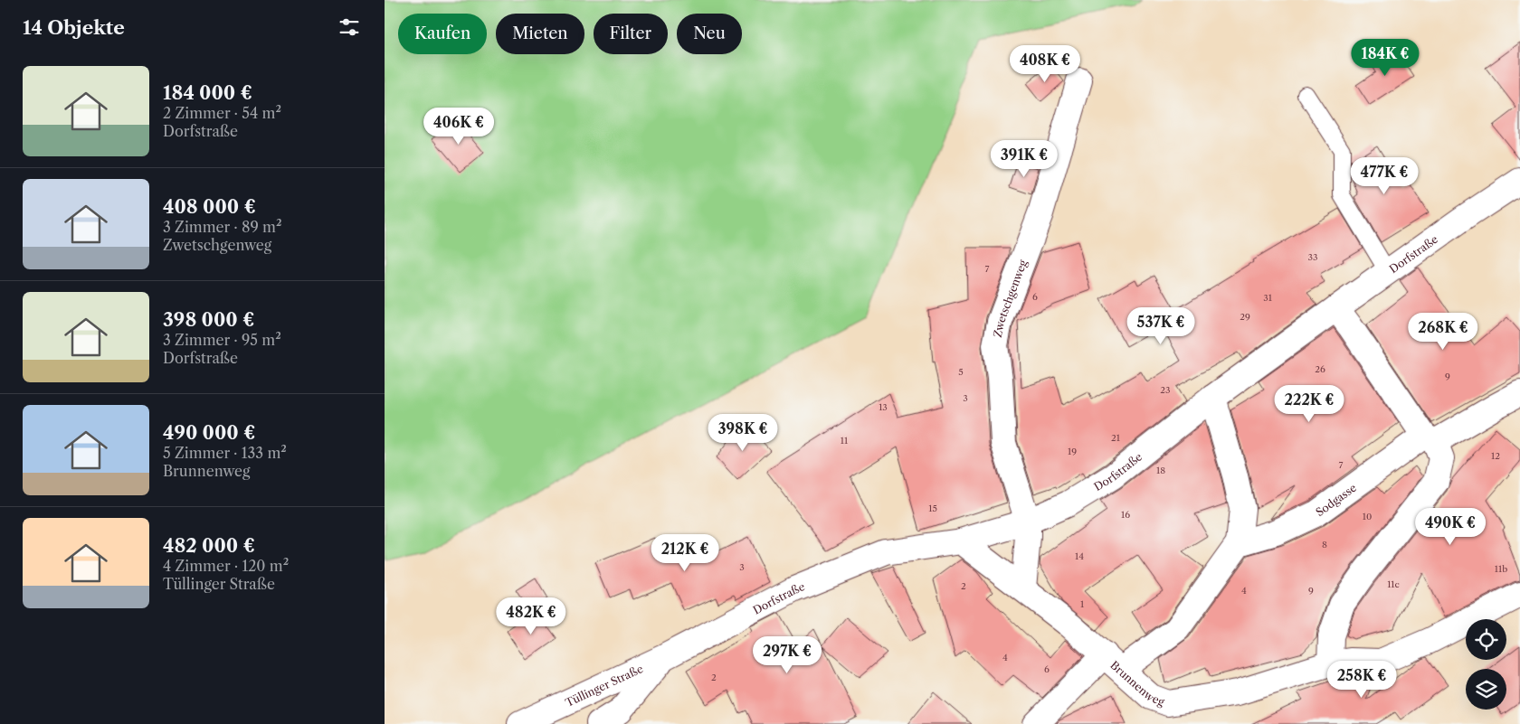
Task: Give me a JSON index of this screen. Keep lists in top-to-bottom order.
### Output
{
  "streets": {
    "street": [
      "Dorfstraße",
      "Zwetschgenweg",
      "Sodgasse",
      "Brunnenweg",
      "Tüllinger Straße"
    ]
  },
  "crossings": [
    ["Dorfstraße", "Zwetschgenweg"],
    ["Dorfstraße", "Brunnenweg"],
    ["Dorfstraße", "Tüllinger Straße"]
  ],
  "house_numbers": [
    "33",
    "7",
    "6",
    "31",
    "29",
    "26",
    "5",
    "9",
    "23",
    "3",
    "13",
    "21",
    "11",
    "19",
    "12",
    "7",
    "18",
    "15",
    "16",
    "10",
    "8",
    "14",
    "3",
    "11b",
    "11c",
    "2",
    "4",
    "9",
    "1",
    "4",
    "6",
    "2"
  ],
  "page": {
    "heading": "14 Objekte",
    "chip": [
      "Kaufen",
      "Mieten",
      "Filter",
      "Neu"
    ],
    "price": [
      "184K €",
      "408K €",
      "406K €",
      "391K €",
      "477K €",
      "537K €",
      "268K €",
      "222K €",
      "398K €",
      "490K €",
      "212K €",
      "482K €",
      "297K €",
      "258K €"
    ],
    "list": [
      {
        "name": "184 000 €",
        "note": "2 Zimmer · 54 m² · Dorfstraße"
      },
      {
        "name": "408 000 €",
        "note": "3 Zimmer · 89 m² · Zwetschgenweg"
      },
      {
        "name": "398 000 €",
        "note": "3 Zimmer · 95 m² · Dorfstraße"
      },
      {
        "name": "490 000 €",
        "note": "5 Zimmer · 133 m² · Brunnenweg"
      },
      {
        "name": "482 000 €",
        "note": "4 Zimmer · 120 m² · Tüllinger Straße"
      }
    ]
  }
}
